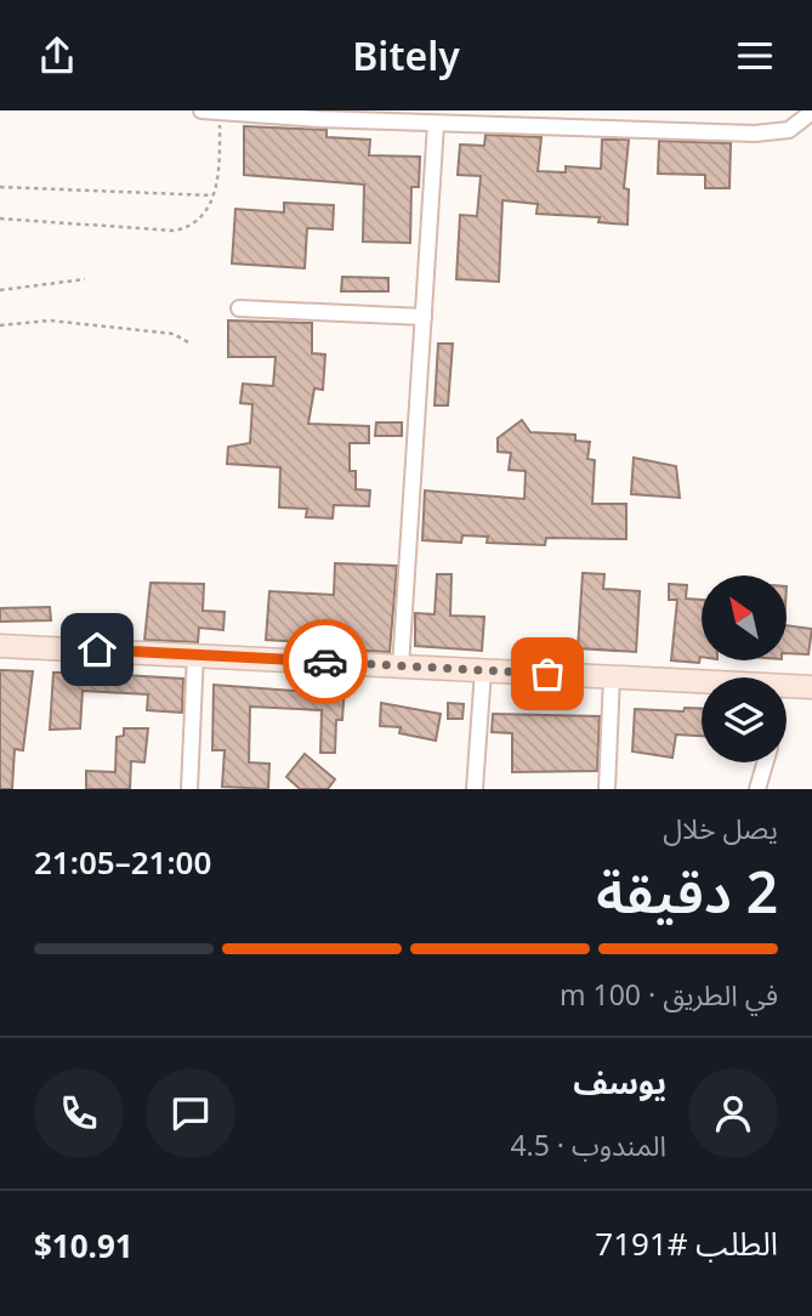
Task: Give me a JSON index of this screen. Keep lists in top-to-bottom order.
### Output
{
  "north": "top left",
  "page": {
    "header": "Bitely",
    "heading": ["2 دقيقة", "يصل خلال", "21:00–21:05"],
    "panel": [
      "يوسف",
      "المندوب · 4.5",
      "الطلب #7191",
      "$10.91"
    ],
    "bar": "في الطريق · 100 m"
  }
}
